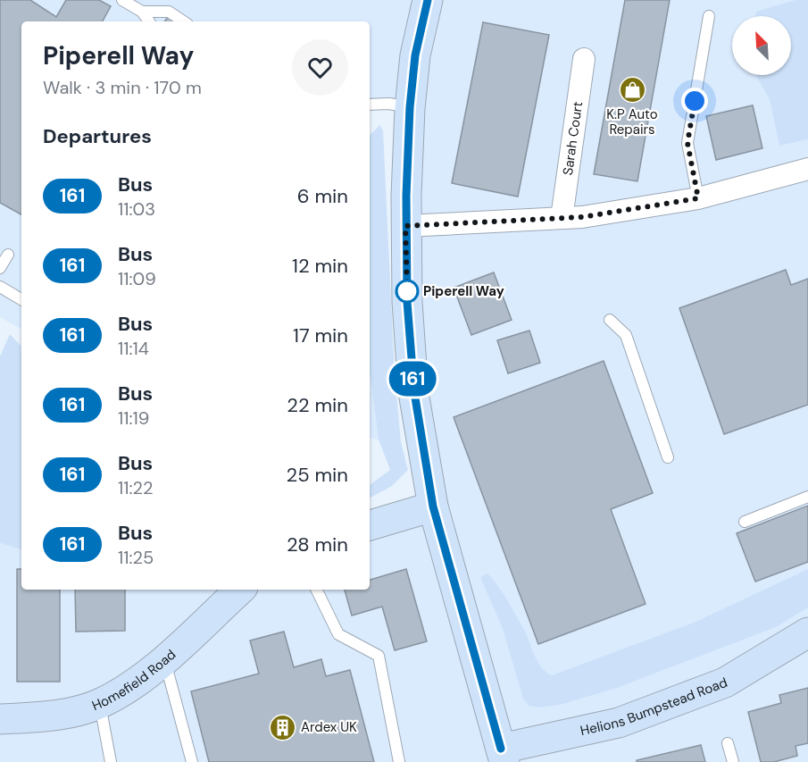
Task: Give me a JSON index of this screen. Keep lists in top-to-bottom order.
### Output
{
  "streets": {
    "street": ["Sarah Court", "Homefield Road", "Helions Bumpstead Road"]
  },
  "places": {
    "shop": ["K.P Auto Repairs"],
    "other": ["Piperell Way"],
    "building": ["Ardex UK"]
  },
  "lines": ["bus line 161"],
  "north": "top left",
  "page": {
    "on_map": "161",
    "heading": [
      ["Piperell Way", "Walk · 3 min · 170 m"],
      "Departures"
    ],
    "list": [
      {
        "mark": "161",
        "name": "Bus",
        "note": "11:03",
        "value": "6 min"
      },
      {
        "mark": "161",
        "name": "Bus",
        "note": "11:09",
        "value": "12 min"
      },
      {
        "mark": "161",
        "name": "Bus",
        "note": "11:14",
        "value": "17 min"
      },
      {
        "mark": "161",
        "name": "Bus",
        "note": "11:19",
        "value": "22 min"
      },
      {
        "mark": "161",
        "name": "Bus",
        "note": "11:22",
        "value": "25 min"
      },
      {
        "mark": "161",
        "name": "Bus",
        "note": "11:25",
        "value": "28 min"
      }
    ]
  }
}
